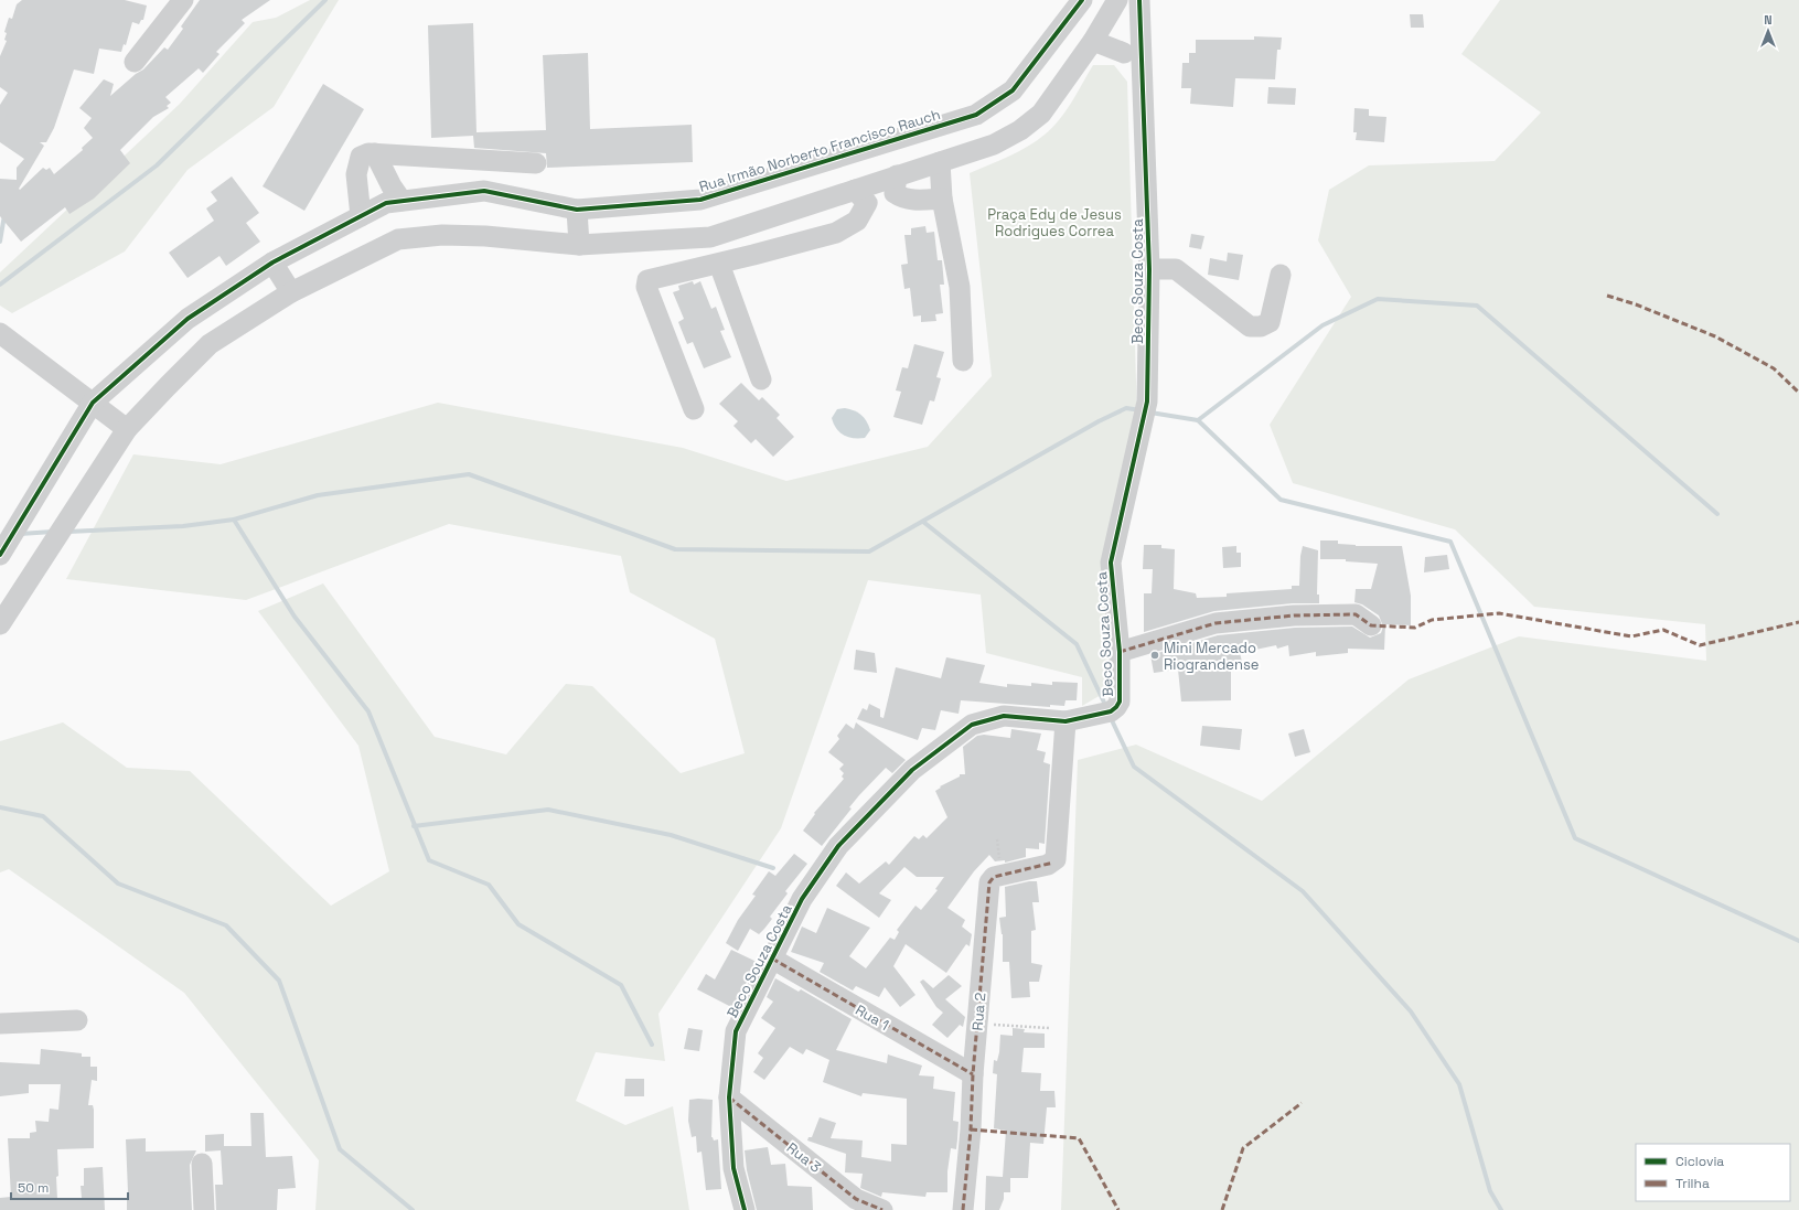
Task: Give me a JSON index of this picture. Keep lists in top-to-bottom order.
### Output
{
  "streets": {
    "street": [
      "Rua Irmão Norberto Francisco Rauch",
      "Beco Souza Costa",
      "Rua 2",
      "Rua 1",
      "Rua 3"
    ]
  },
  "crossings": [
    ["Beco Souza Costa", "Rua 2"],
    ["Beco Souza Costa", "Rua 1"],
    ["Beco Souza Costa", "Rua 3"],
    ["Rua 2", "Rua 1"]
  ],
  "parks": ["Praça Edy de Jesus Rodrigues Correa"],
  "places": ["Mini Mercado Riograndense"],
  "legend": ["Ciclovia", "Trilha"],
  "scale_bar": "50 m",
  "north": "top"
}
